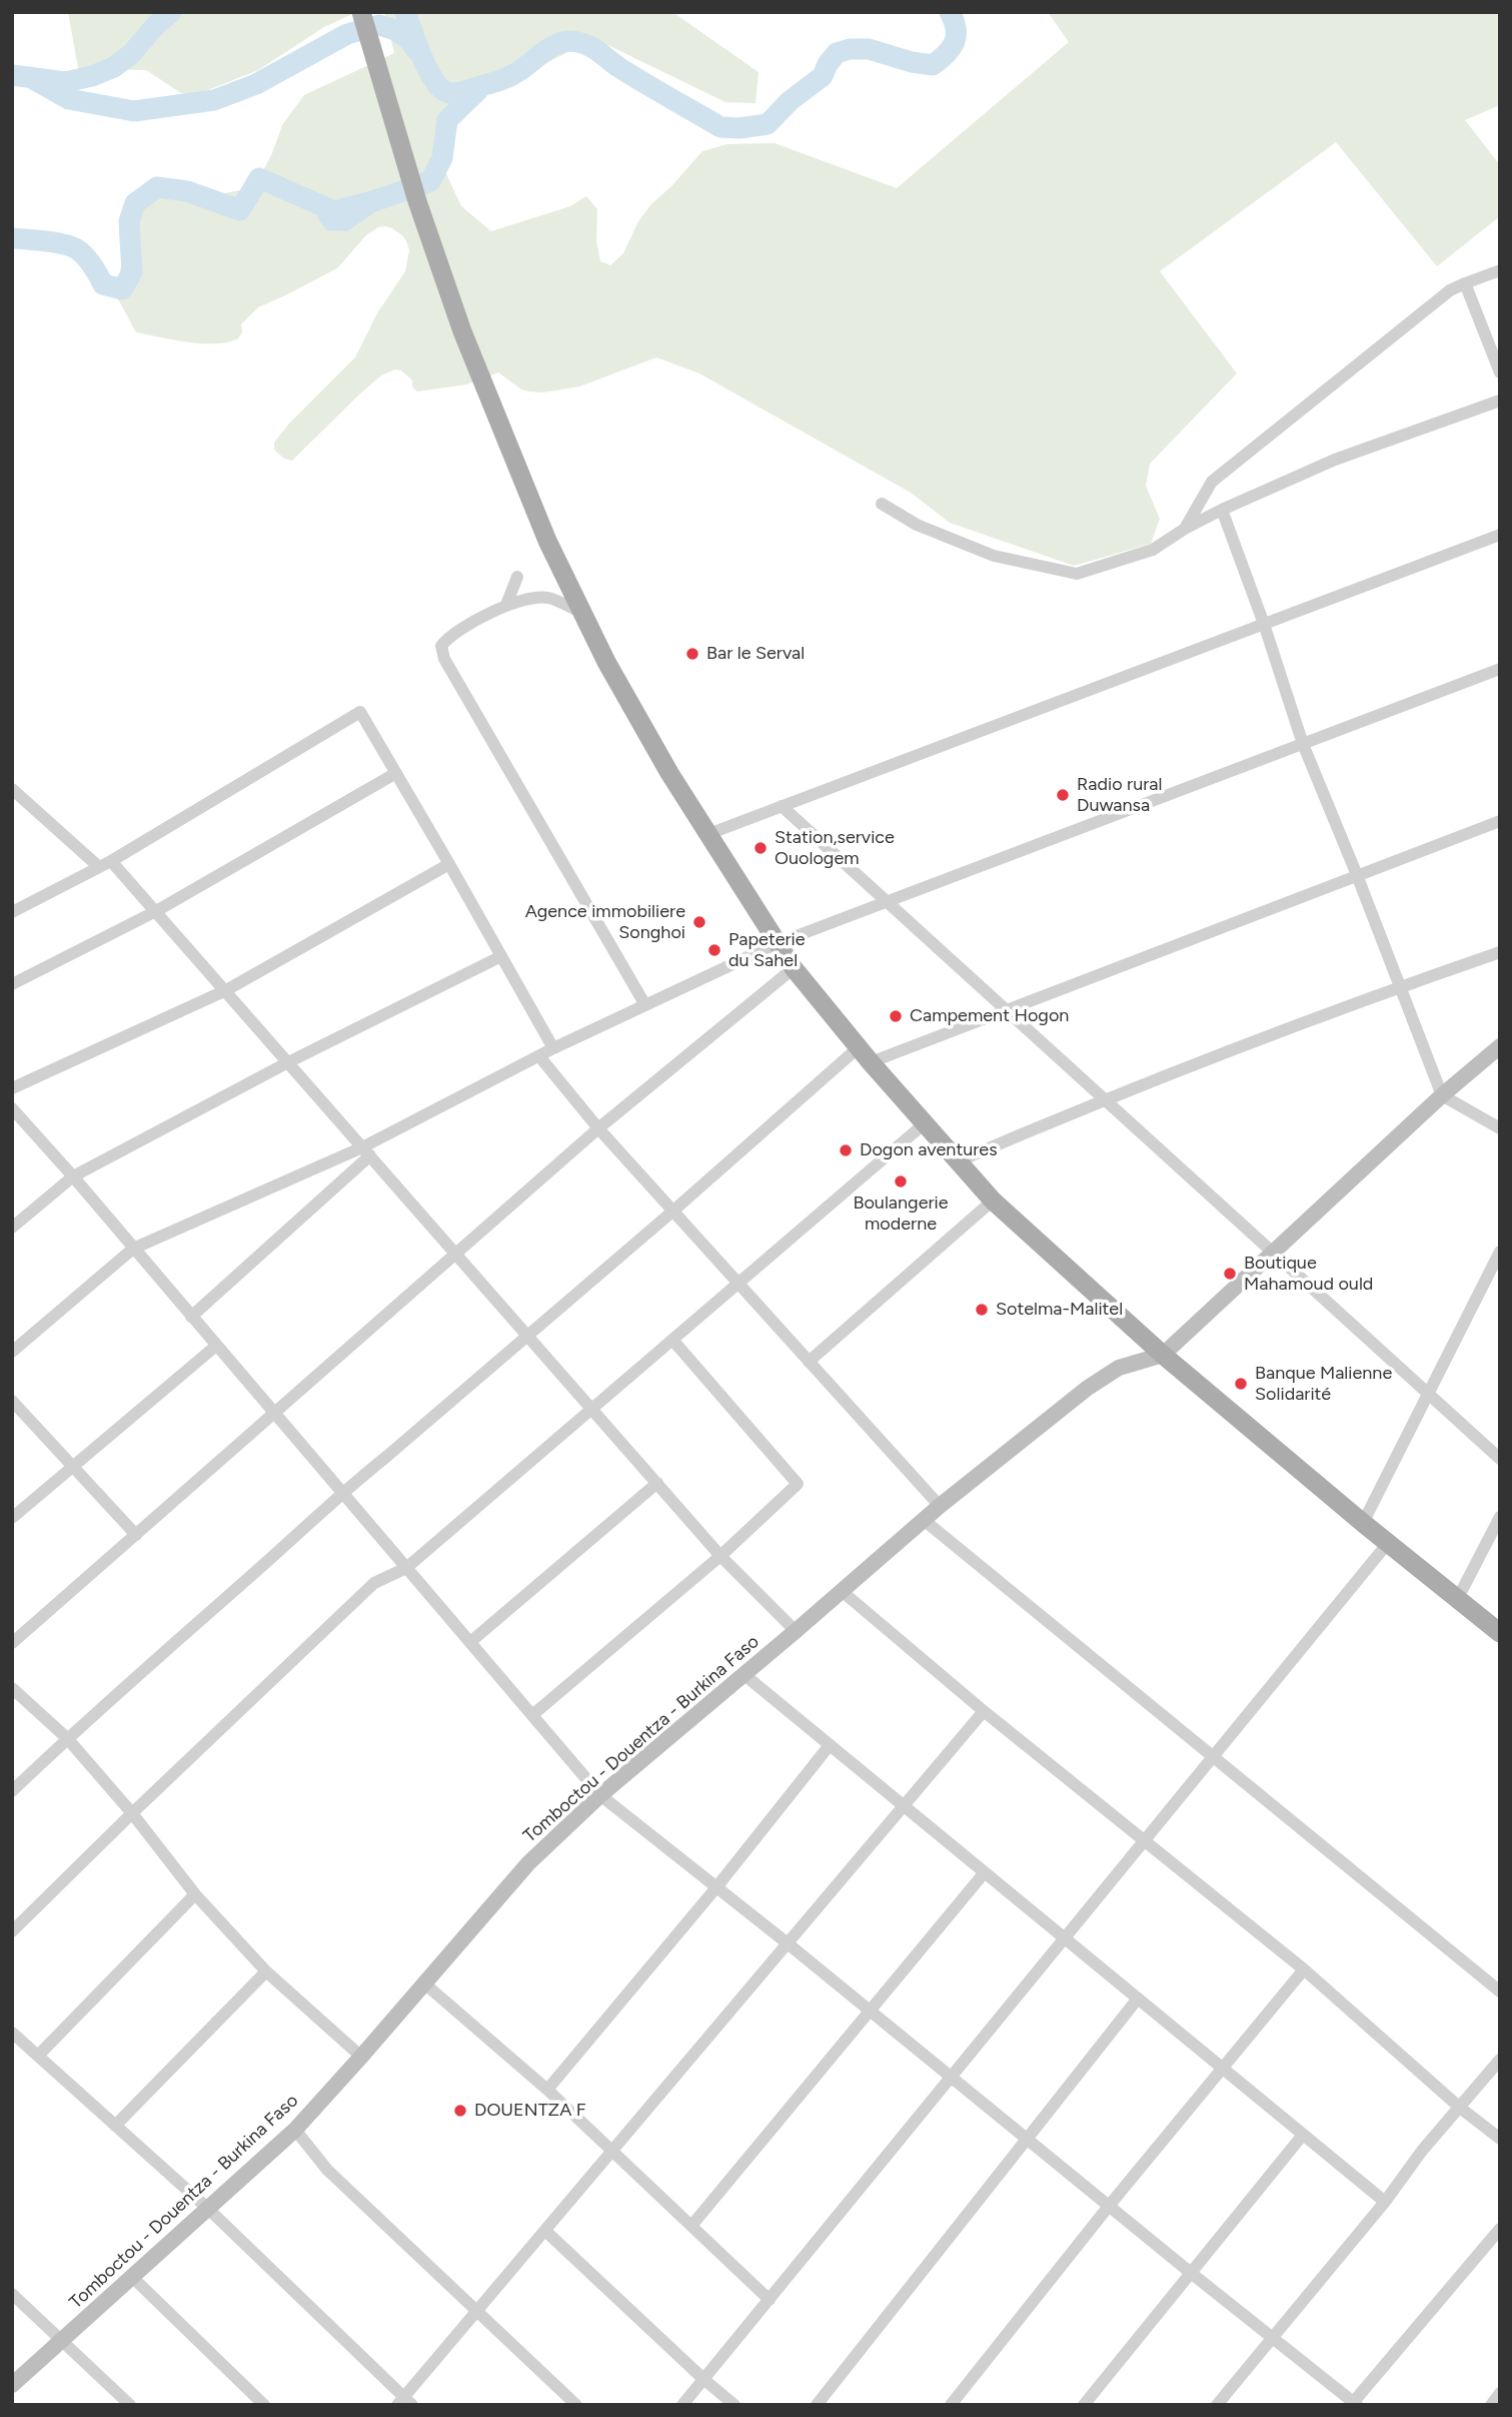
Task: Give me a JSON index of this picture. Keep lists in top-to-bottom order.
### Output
{
  "streets": {
    "main road": ["Tomboctou - Douentza - Burkina Faso"]
  },
  "places": [
    "Bar le Serval",
    "Radio rural Duwansa",
    "Station,service Ouologem",
    "Agence immobiliere Songhoi",
    "Papeterie du Sahel",
    "Campement Hogon",
    "Dogon aventures",
    "Boulangerie moderne",
    "Boutique Mahamoud ould",
    "Sotelma-Malitel",
    "Banque Malienne Solidarité",
    "DOUENTZA F"
  ]
}
